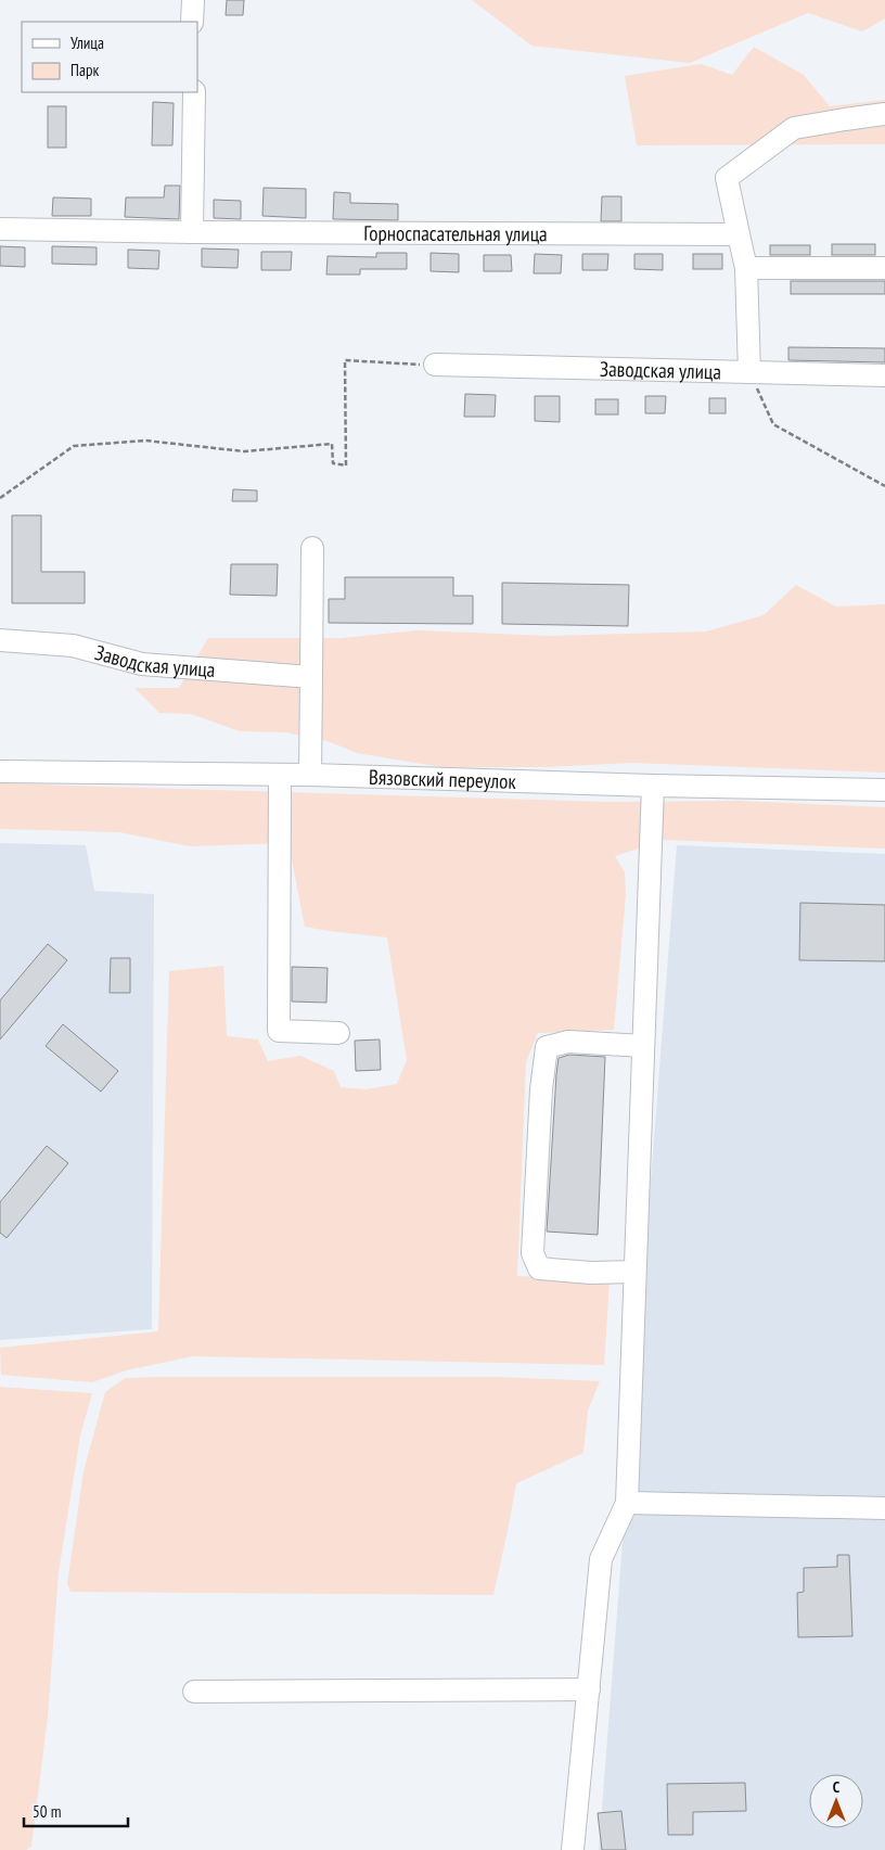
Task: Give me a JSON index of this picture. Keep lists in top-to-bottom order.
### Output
{
  "streets": {
    "street": ["Горноспасательная улица", "Заводская улица", "Вязовский переулок"]
  },
  "legend": ["Улица", "Парк"],
  "scale_bar": "50 m",
  "north": "top"
}
